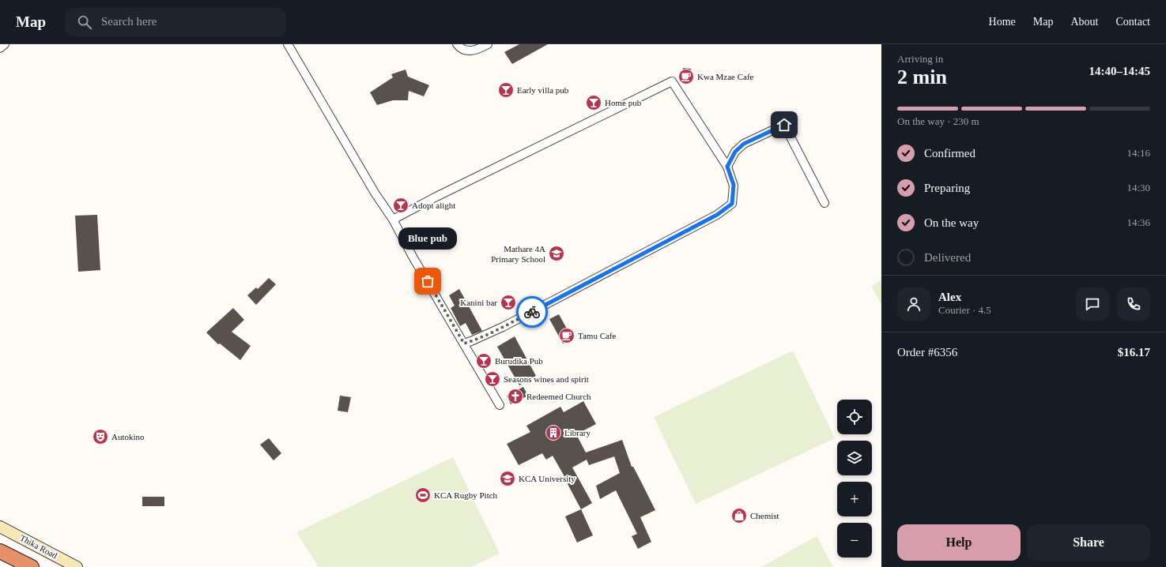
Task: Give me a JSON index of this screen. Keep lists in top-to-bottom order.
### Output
{
  "streets": {
    "main road": ["Thika Road"]
  },
  "places": {
    "cafe": ["Kwa Mzae Cafe", "Tamu Cafe"],
    "bar": [
      "Early villa pub",
      "Home pub",
      "Adopt alight",
      "Kanini bar",
      "Burudika Pub",
      "Seasons wines and spirit"
    ],
    "school or university": ["Mathare 4A Primary School", "KCA University"],
    "other": ["Blue pub"],
    "church": ["Redeemed Church"],
    "building": ["Library"],
    "theatre": ["Autokino"],
    "sports": ["KCA Rugby Pitch"],
    "shop": ["Chemist"]
  },
  "page": {
    "header": "Map",
    "search": "Search here",
    "nav": [
      "Home",
      "Map",
      "About",
      "Contact"
    ],
    "heading": ["2 min", "Arriving in", "14:40–14:45"],
    "panel": [
      "Alex",
      "Courier · 4.5",
      "Order #6356",
      "$16.17"
    ],
    "bar": "On the way · 230 m",
    "list": [
      ["Confirmed", "14:16"],
      ["Preparing", "14:30"],
      ["On the way", "14:36"],
      "Delivered"
    ],
    "bubble": "Blue pub",
    "map_buttons": ["+", "−"],
    "buttons": ["Help", "Share"]
  }
}
